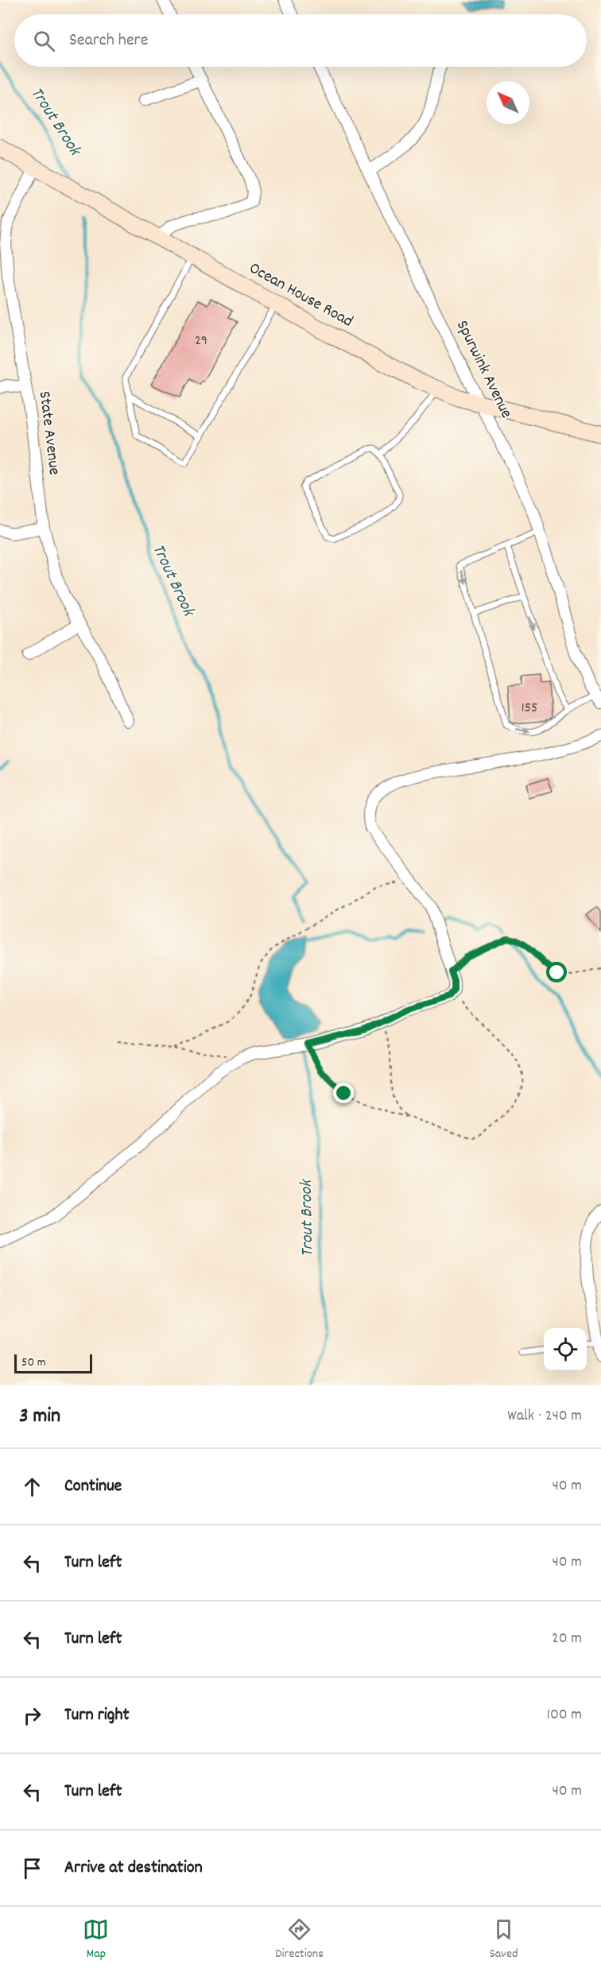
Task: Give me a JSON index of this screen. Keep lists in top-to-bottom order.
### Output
{
  "streets": {
    "main road": ["Ocean House Road"],
    "street": ["Spurwink Avenue", "State Avenue"]
  },
  "crossings": [
    ["Ocean House Road", "Spurwink Avenue"],
    ["Ocean House Road", "State Avenue"]
  ],
  "water": ["Trout Brook"],
  "house_numbers": ["29", "155"],
  "scale_bar": "50 m",
  "north": "top left",
  "page": {
    "search": "Search here",
    "scale": "50 m",
    "heading": ["3 min", "Walk · 240 m"],
    "list": [
      ["Continue", "40 m"],
      ["Turn left", "40 m"],
      ["Turn left", "20 m"],
      ["Turn right", "100 m"],
      ["Turn left", "40 m"],
      "Arrive at destination"
    ],
    "nav": ["Map", "Directions", "Saved"]
  }
}
